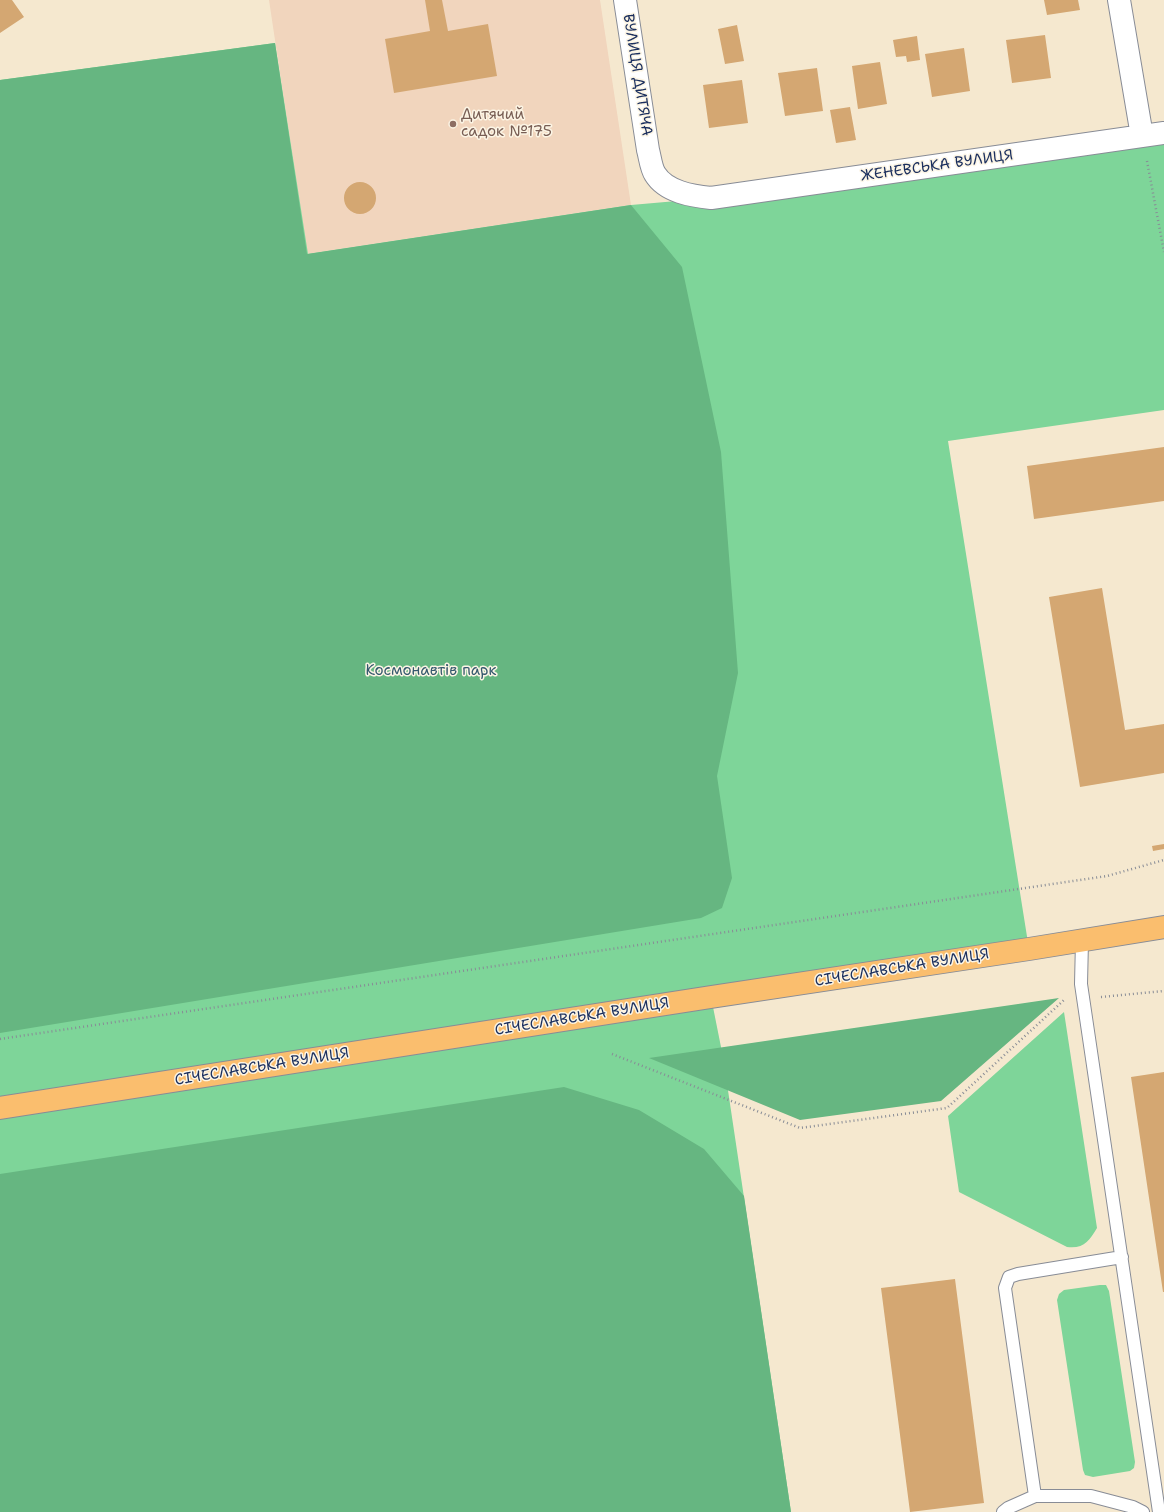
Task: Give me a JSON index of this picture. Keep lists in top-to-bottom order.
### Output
{
  "streets": {
    "main road": ["СІЧЕСЛАВСЬКА ВУЛИЦЯ"],
    "street": ["ВУЛИЦЯ ДИТЯЧА", "ЖЕНЕВСЬКА ВУЛИЦЯ"]
  },
  "crossings": [
    ["ВУЛИЦЯ ДИТЯЧА", "ЖЕНЕВСЬКА ВУЛИЦЯ"]
  ],
  "parks": ["Космонавтів парк"],
  "places": ["Дитячий садок №175"]
}
